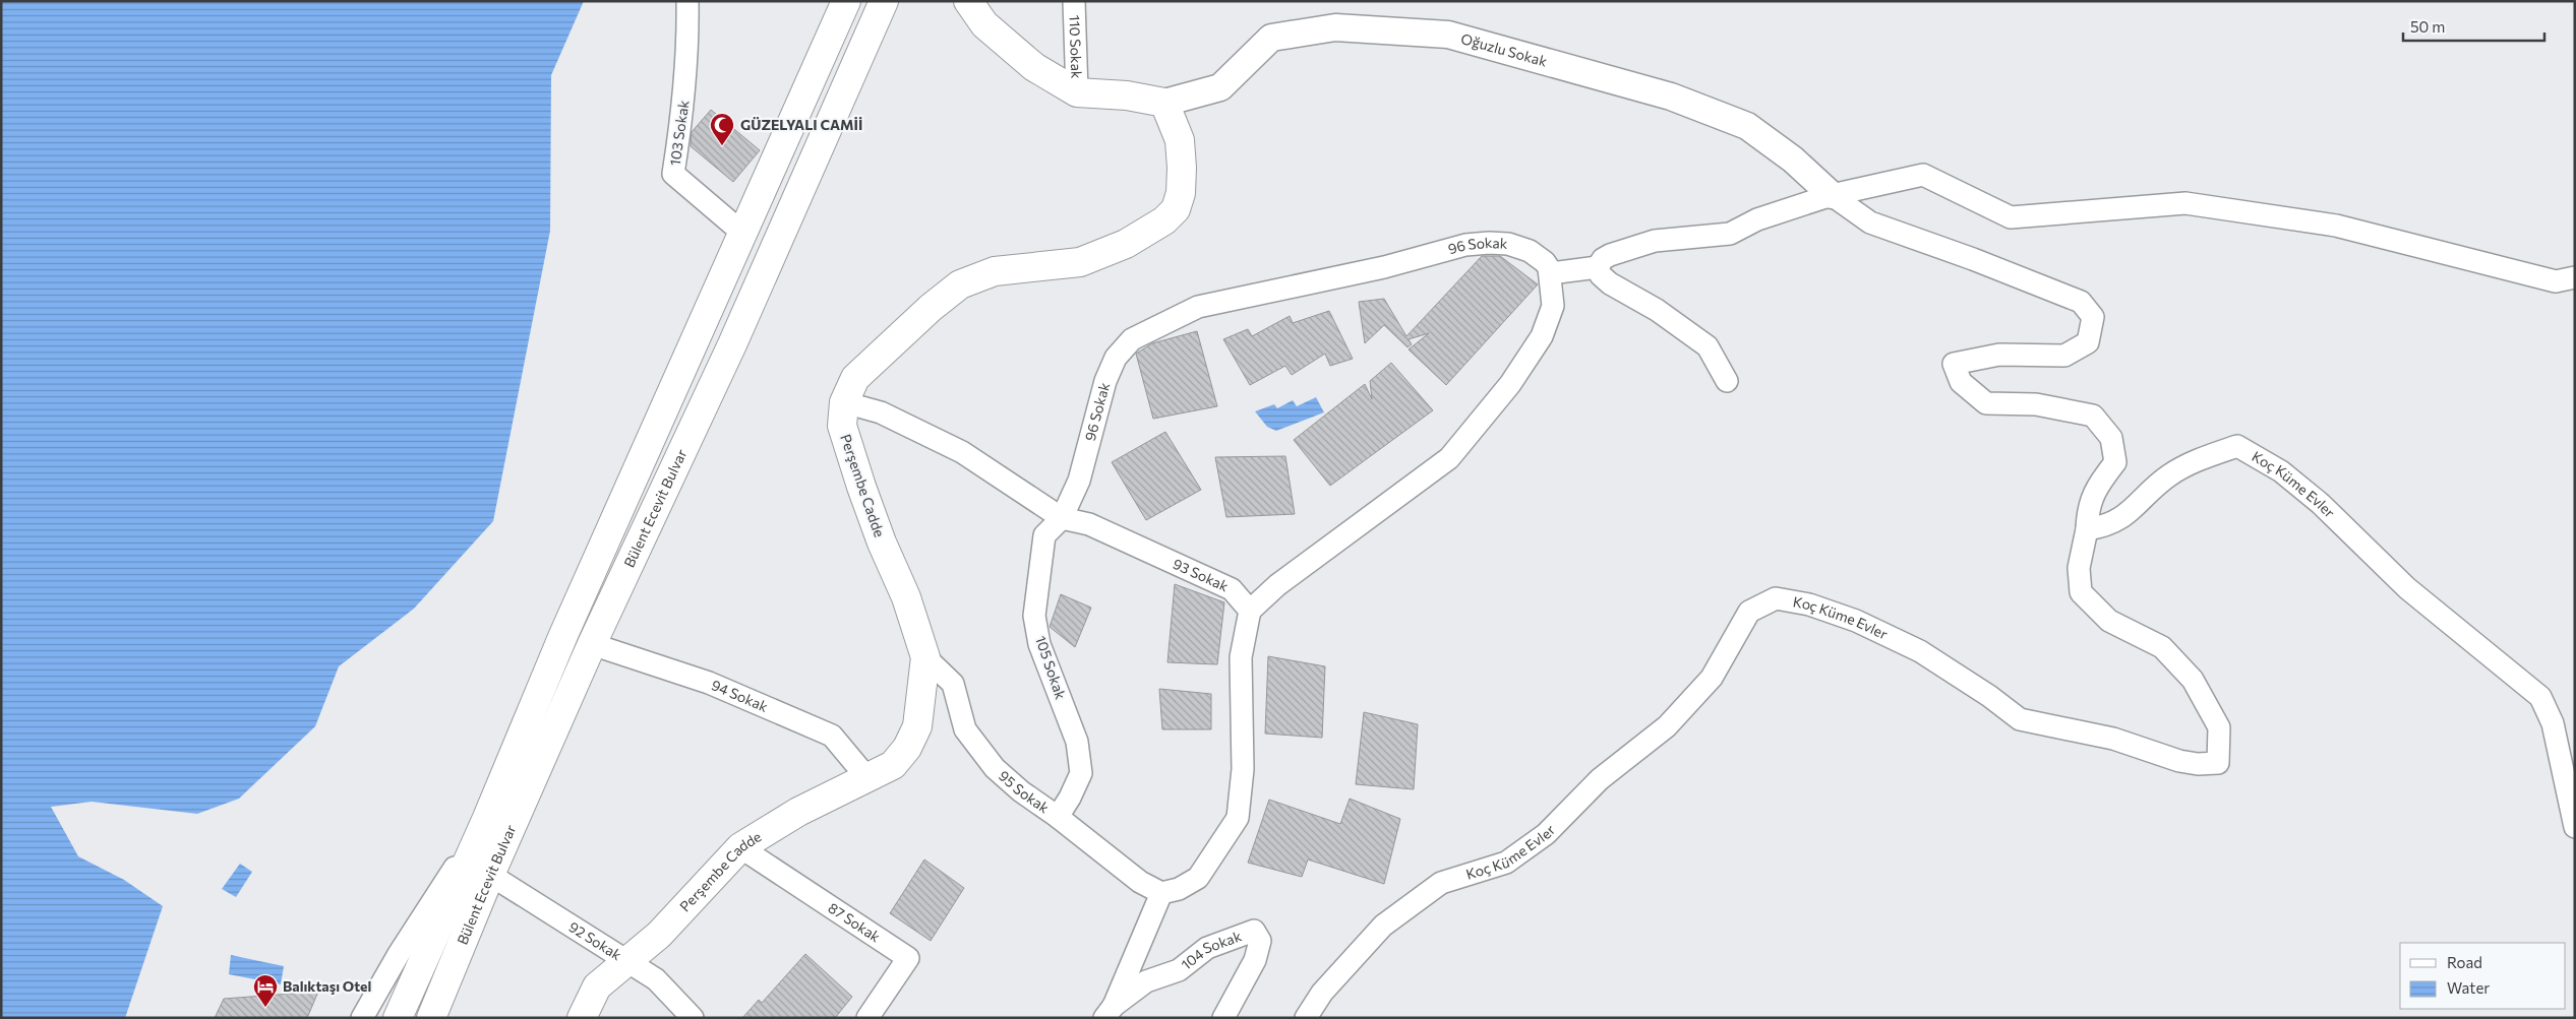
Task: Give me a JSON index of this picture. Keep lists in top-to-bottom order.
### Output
{
  "streets": {
    "main road": ["Perşembe Cadde", "Bülent Ecevit Bulvar"],
    "street": [
      "110 Sokak",
      "Oğuzlu Sokak",
      "103 Sokak",
      "96 Sokak",
      "Koç Küme Evler",
      "93 Sokak",
      "105 Sokak",
      "94 Sokak",
      "95 Sokak",
      "87 Sokak",
      "92 Sokak",
      "104 Sokak"
    ]
  },
  "crossings": [
    ["Oğuzlu Sokak", "Perşembe Cadde"],
    ["Oğuzlu Sokak", "Koç Küme Evler"],
    ["103 Sokak", "Bülent Ecevit Bulvar"],
    ["96 Sokak", "93 Sokak"],
    ["96 Sokak", "105 Sokak"],
    ["Perşembe Cadde", "93 Sokak"],
    ["Perşembe Cadde", "94 Sokak"],
    ["Perşembe Cadde", "95 Sokak"],
    ["Perşembe Cadde", "87 Sokak"],
    ["Perşembe Cadde", "92 Sokak"],
    ["Bülent Ecevit Bulvar", "94 Sokak"],
    ["Bülent Ecevit Bulvar", "92 Sokak"],
    ["93 Sokak", "105 Sokak"],
    ["105 Sokak", "95 Sokak"]
  ],
  "places": {
    "mosque": ["GÜZELYALI CAMİİ"],
    "hotel": ["Balıktaşı Otel"]
  },
  "legend": ["Road", "Water"],
  "scale_bar": "50 m"
}
